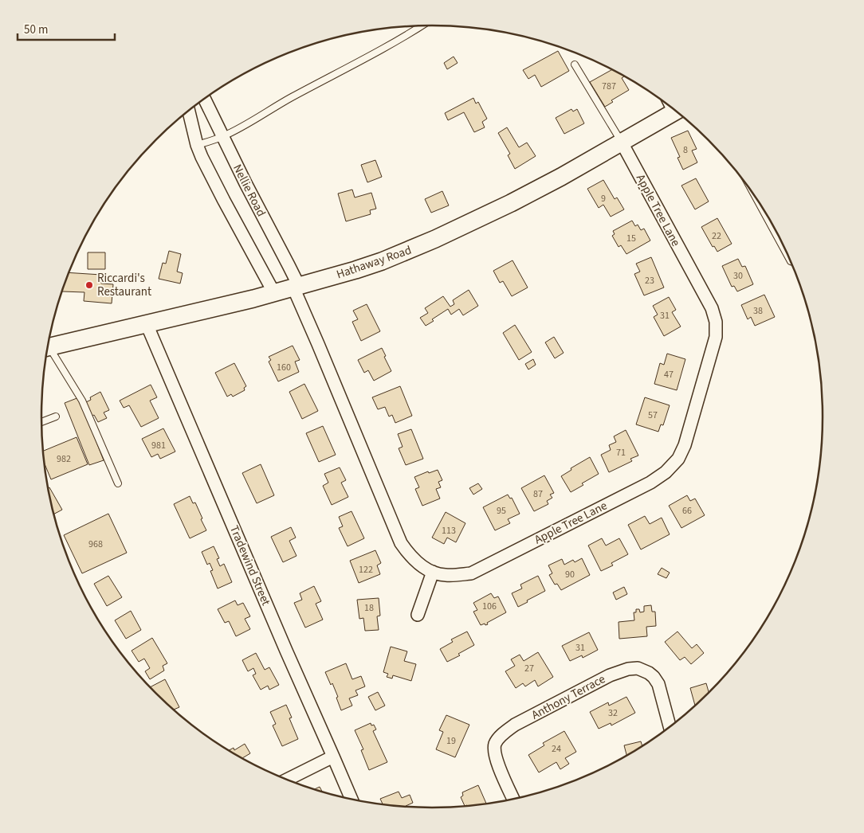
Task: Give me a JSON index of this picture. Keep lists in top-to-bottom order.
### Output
{
  "streets": {
    "main road": ["Hathaway Road"],
    "street": [
      "Nellie Road",
      "Apple Tree Lane",
      "Tradewind Street",
      "Anthony Terrace"
    ]
  },
  "crossings": [
    ["Nellie Road", "Apple Tree Lane"],
    ["Nellie Road", "Hathaway Road"],
    ["Apple Tree Lane", "Hathaway Road"],
    ["Hathaway Road", "Tradewind Street"]
  ],
  "places": ["Riccardi's Restaurant"],
  "house_numbers": [
    "787",
    "8",
    "9",
    "22",
    "15",
    "30",
    "23",
    "38",
    "31",
    "160",
    "47",
    "57",
    "981",
    "71",
    "982",
    "87",
    "95",
    "66",
    "113",
    "968",
    "122",
    "90",
    "106",
    "18",
    "31",
    "27",
    "32",
    "19",
    "24"
  ],
  "scale_bar": "50 m"
}
